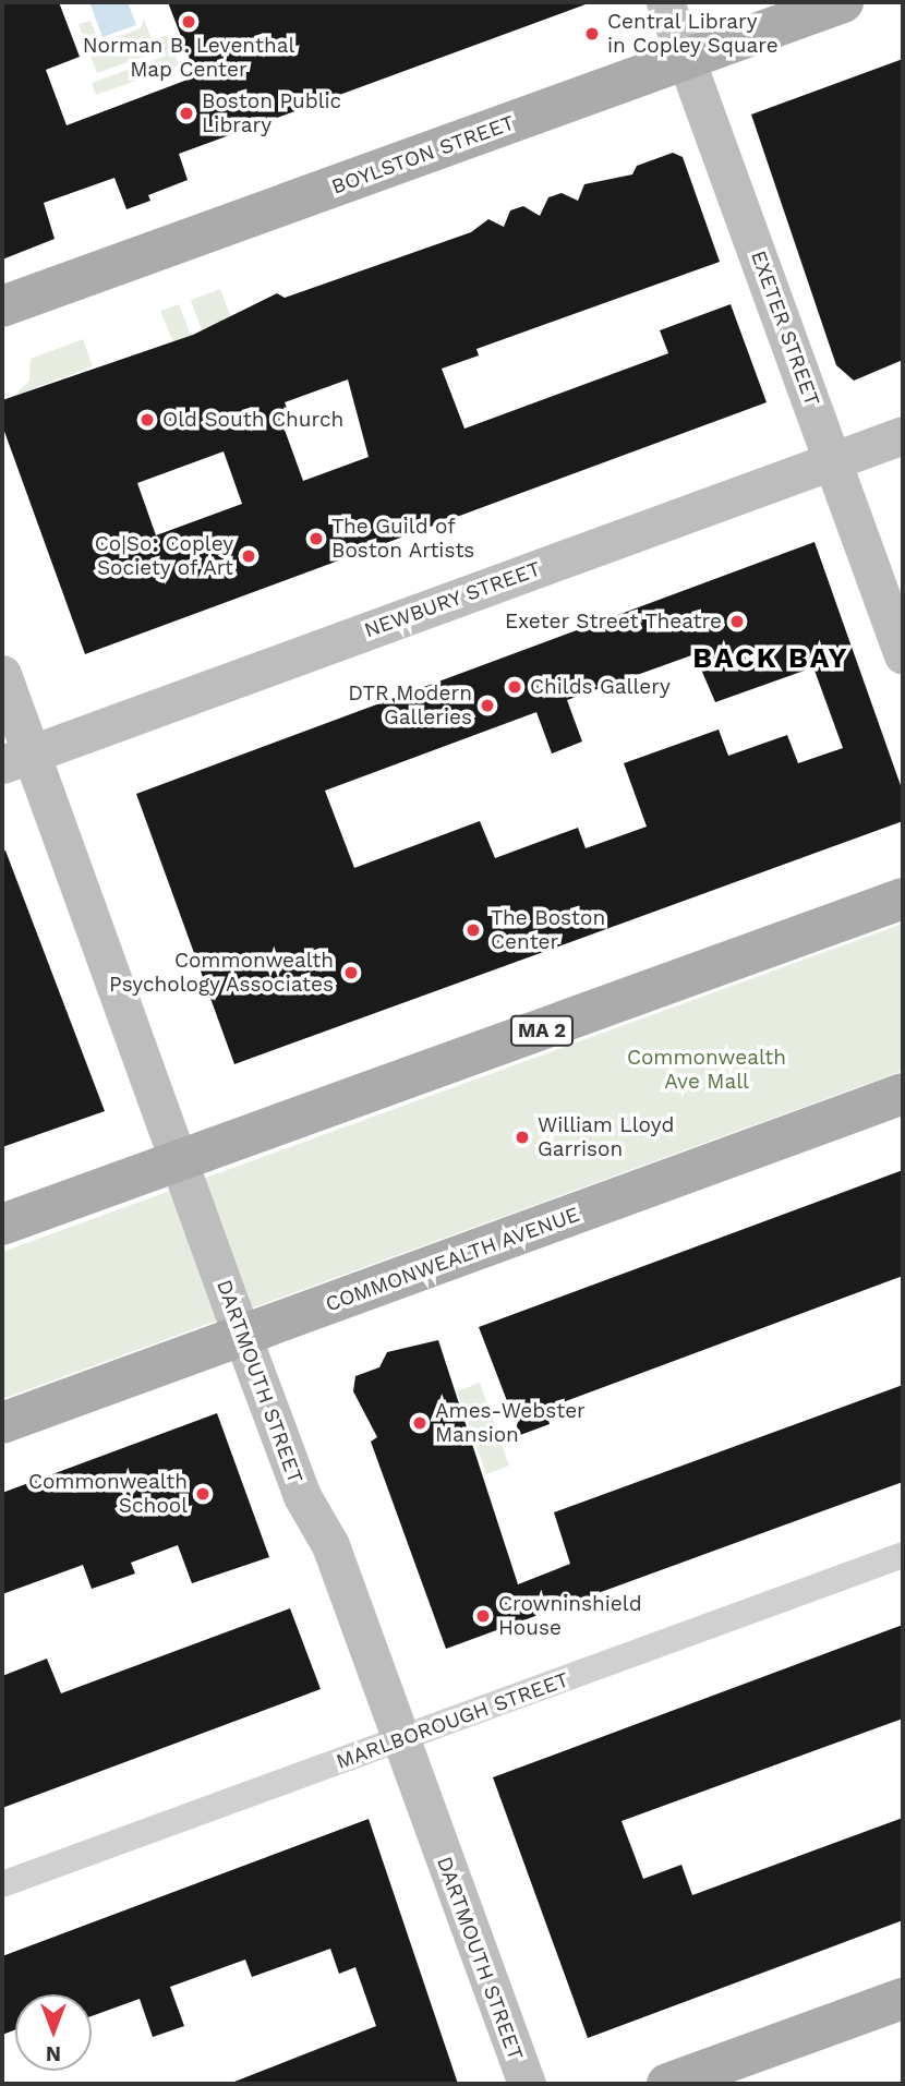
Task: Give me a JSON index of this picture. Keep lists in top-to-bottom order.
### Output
{
  "streets": {
    "main road": [
      "BOYLSTON STREET",
      "EXETER STREET",
      "NEWBURY STREET",
      "MA 2",
      "COMMONWEALTH AVENUE",
      "DARTMOUTH STREET"
    ],
    "street": ["MARLBOROUGH STREET"]
  },
  "crossings": [
    ["BOYLSTON STREET", "EXETER STREET"],
    ["EXETER STREET", "NEWBURY STREET"],
    ["NEWBURY STREET", "DARTMOUTH STREET"],
    ["MA 2", "DARTMOUTH STREET"],
    ["COMMONWEALTH AVENUE", "DARTMOUTH STREET"],
    ["DARTMOUTH STREET", "MARLBOROUGH STREET"]
  ],
  "districts": ["BACK BAY"],
  "parks": ["Commonwealth Ave Mall"],
  "places": [
    "Norman B. Leventhal Map Center",
    "Central Library in Copley Square",
    "Boston Public Library",
    "Old South Church",
    "The Guild of Boston Artists",
    "Co|So: Copley Society of Art",
    "Exeter Street Theatre",
    "Childs Gallery",
    "DTR Modern Galleries",
    "The Boston Center",
    "Commonwealth Psychology Associates",
    "William Lloyd Garrison",
    "Ames-Webster Mansion",
    "Commonwealth School",
    "Crowninshield House"
  ],
  "north": "bottom"
}
